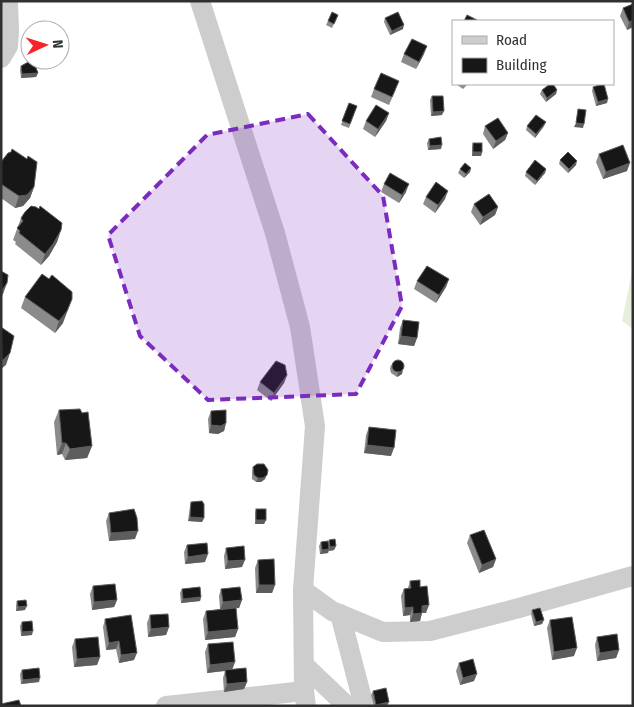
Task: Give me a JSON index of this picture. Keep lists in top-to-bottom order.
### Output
{
  "legend": ["Road", "Building"],
  "north": "right"
}
